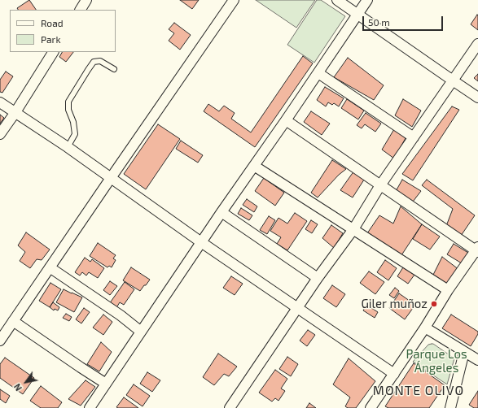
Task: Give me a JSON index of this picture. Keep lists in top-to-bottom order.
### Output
{
  "districts": ["MONTE OLIVO"],
  "parks": ["Parque Los Ángeles"],
  "places": ["Giler muñoz"],
  "legend": ["Road", "Park"],
  "scale_bar": "50 m",
  "north": "bottom left"
}
